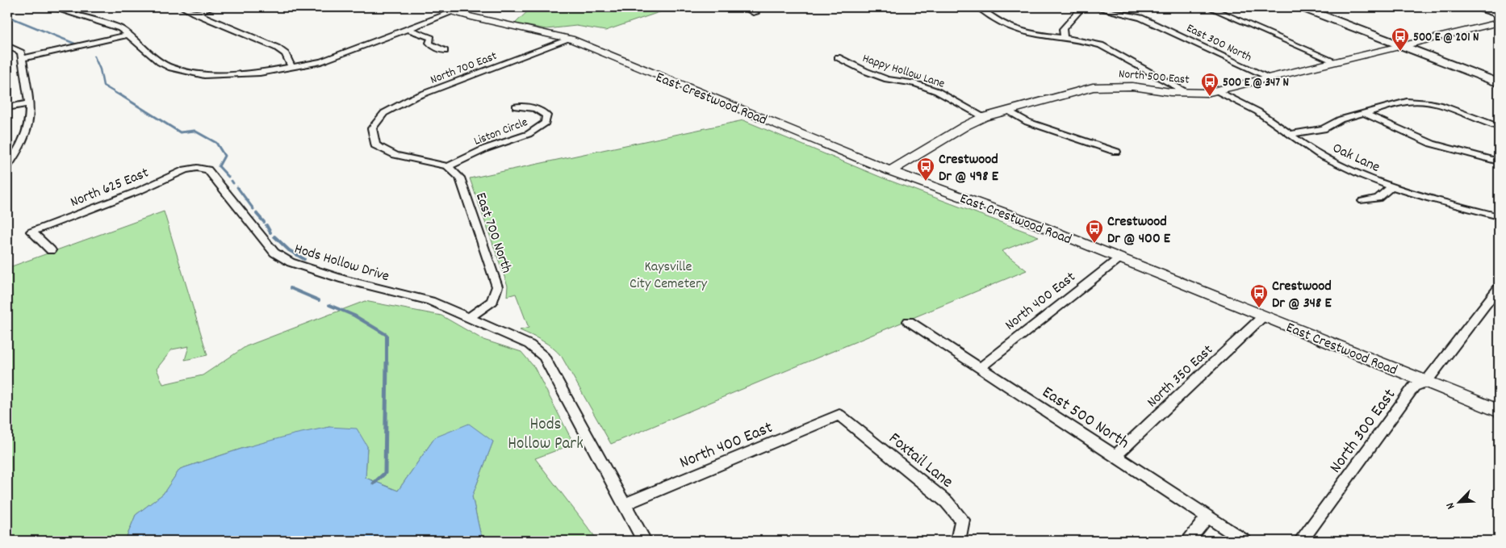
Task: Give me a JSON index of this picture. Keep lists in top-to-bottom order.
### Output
{
  "streets": {
    "street": [
      "East 300 North",
      "North 700 East",
      "Happy Hollow Lane",
      "North 500 East",
      "East Crestwood Road",
      "Liston Circle",
      "Oak Lane",
      "North 625 East",
      "East 700 North",
      "Hods Hollow Drive",
      "North 400 East",
      "North 350 East",
      "East 500 North",
      "North 300 East",
      "Foxtail Lane"
    ]
  },
  "crossings": [
    ["East 300 North", "North 500 East"],
    ["North 700 East", "East Crestwood Road"],
    ["North 700 East", "Liston Circle"],
    ["North 700 East", "East 700 North"],
    ["Happy Hollow Lane", "North 500 East"],
    ["North 500 East", "East Crestwood Road"],
    ["North 500 East", "Oak Lane"],
    ["East Crestwood Road", "North 400 East"],
    ["East Crestwood Road", "North 350 East"],
    ["East Crestwood Road", "North 300 East"],
    ["Liston Circle", "East 700 North"],
    ["North 625 East", "Hods Hollow Drive"],
    ["East 700 North", "Hods Hollow Drive"],
    ["North 400 East", "East 500 North"],
    ["North 400 East", "Foxtail Lane"],
    ["North 350 East", "East 500 North"]
  ],
  "parks": ["Kaysville City Cemetery", "Hods Hollow Park"],
  "places": {
    "bus stop": [
      "500 E @ 201 N",
      "500 E @ 347 N",
      "Crestwood Dr @ 498 E",
      "Crestwood Dr @ 400 E",
      "Crestwood Dr @ 348 E"
    ]
  },
  "north": "bottom left"
}
